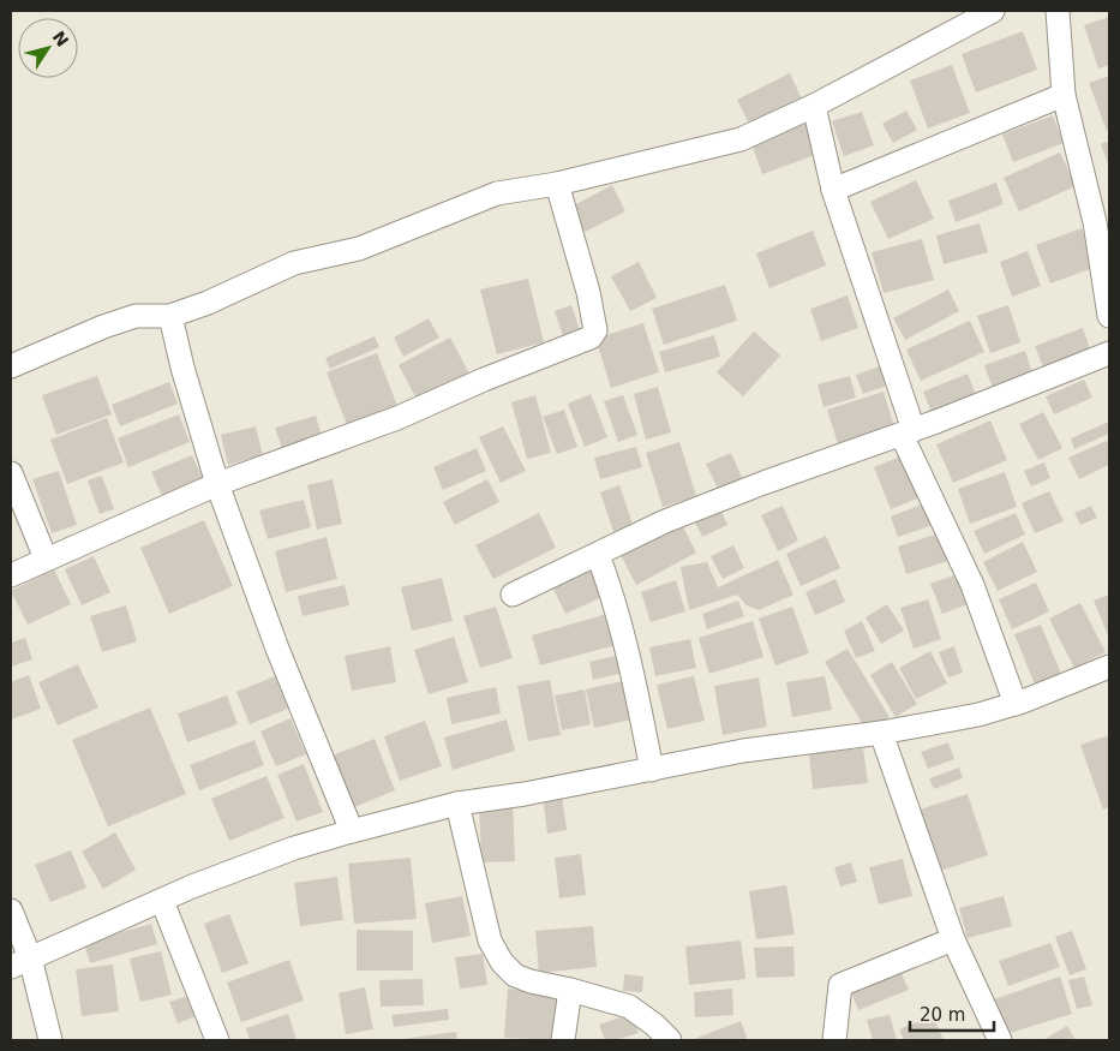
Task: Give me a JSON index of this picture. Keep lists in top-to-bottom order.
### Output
{
  "scale_bar": "20 m",
  "north": "top right"
}
